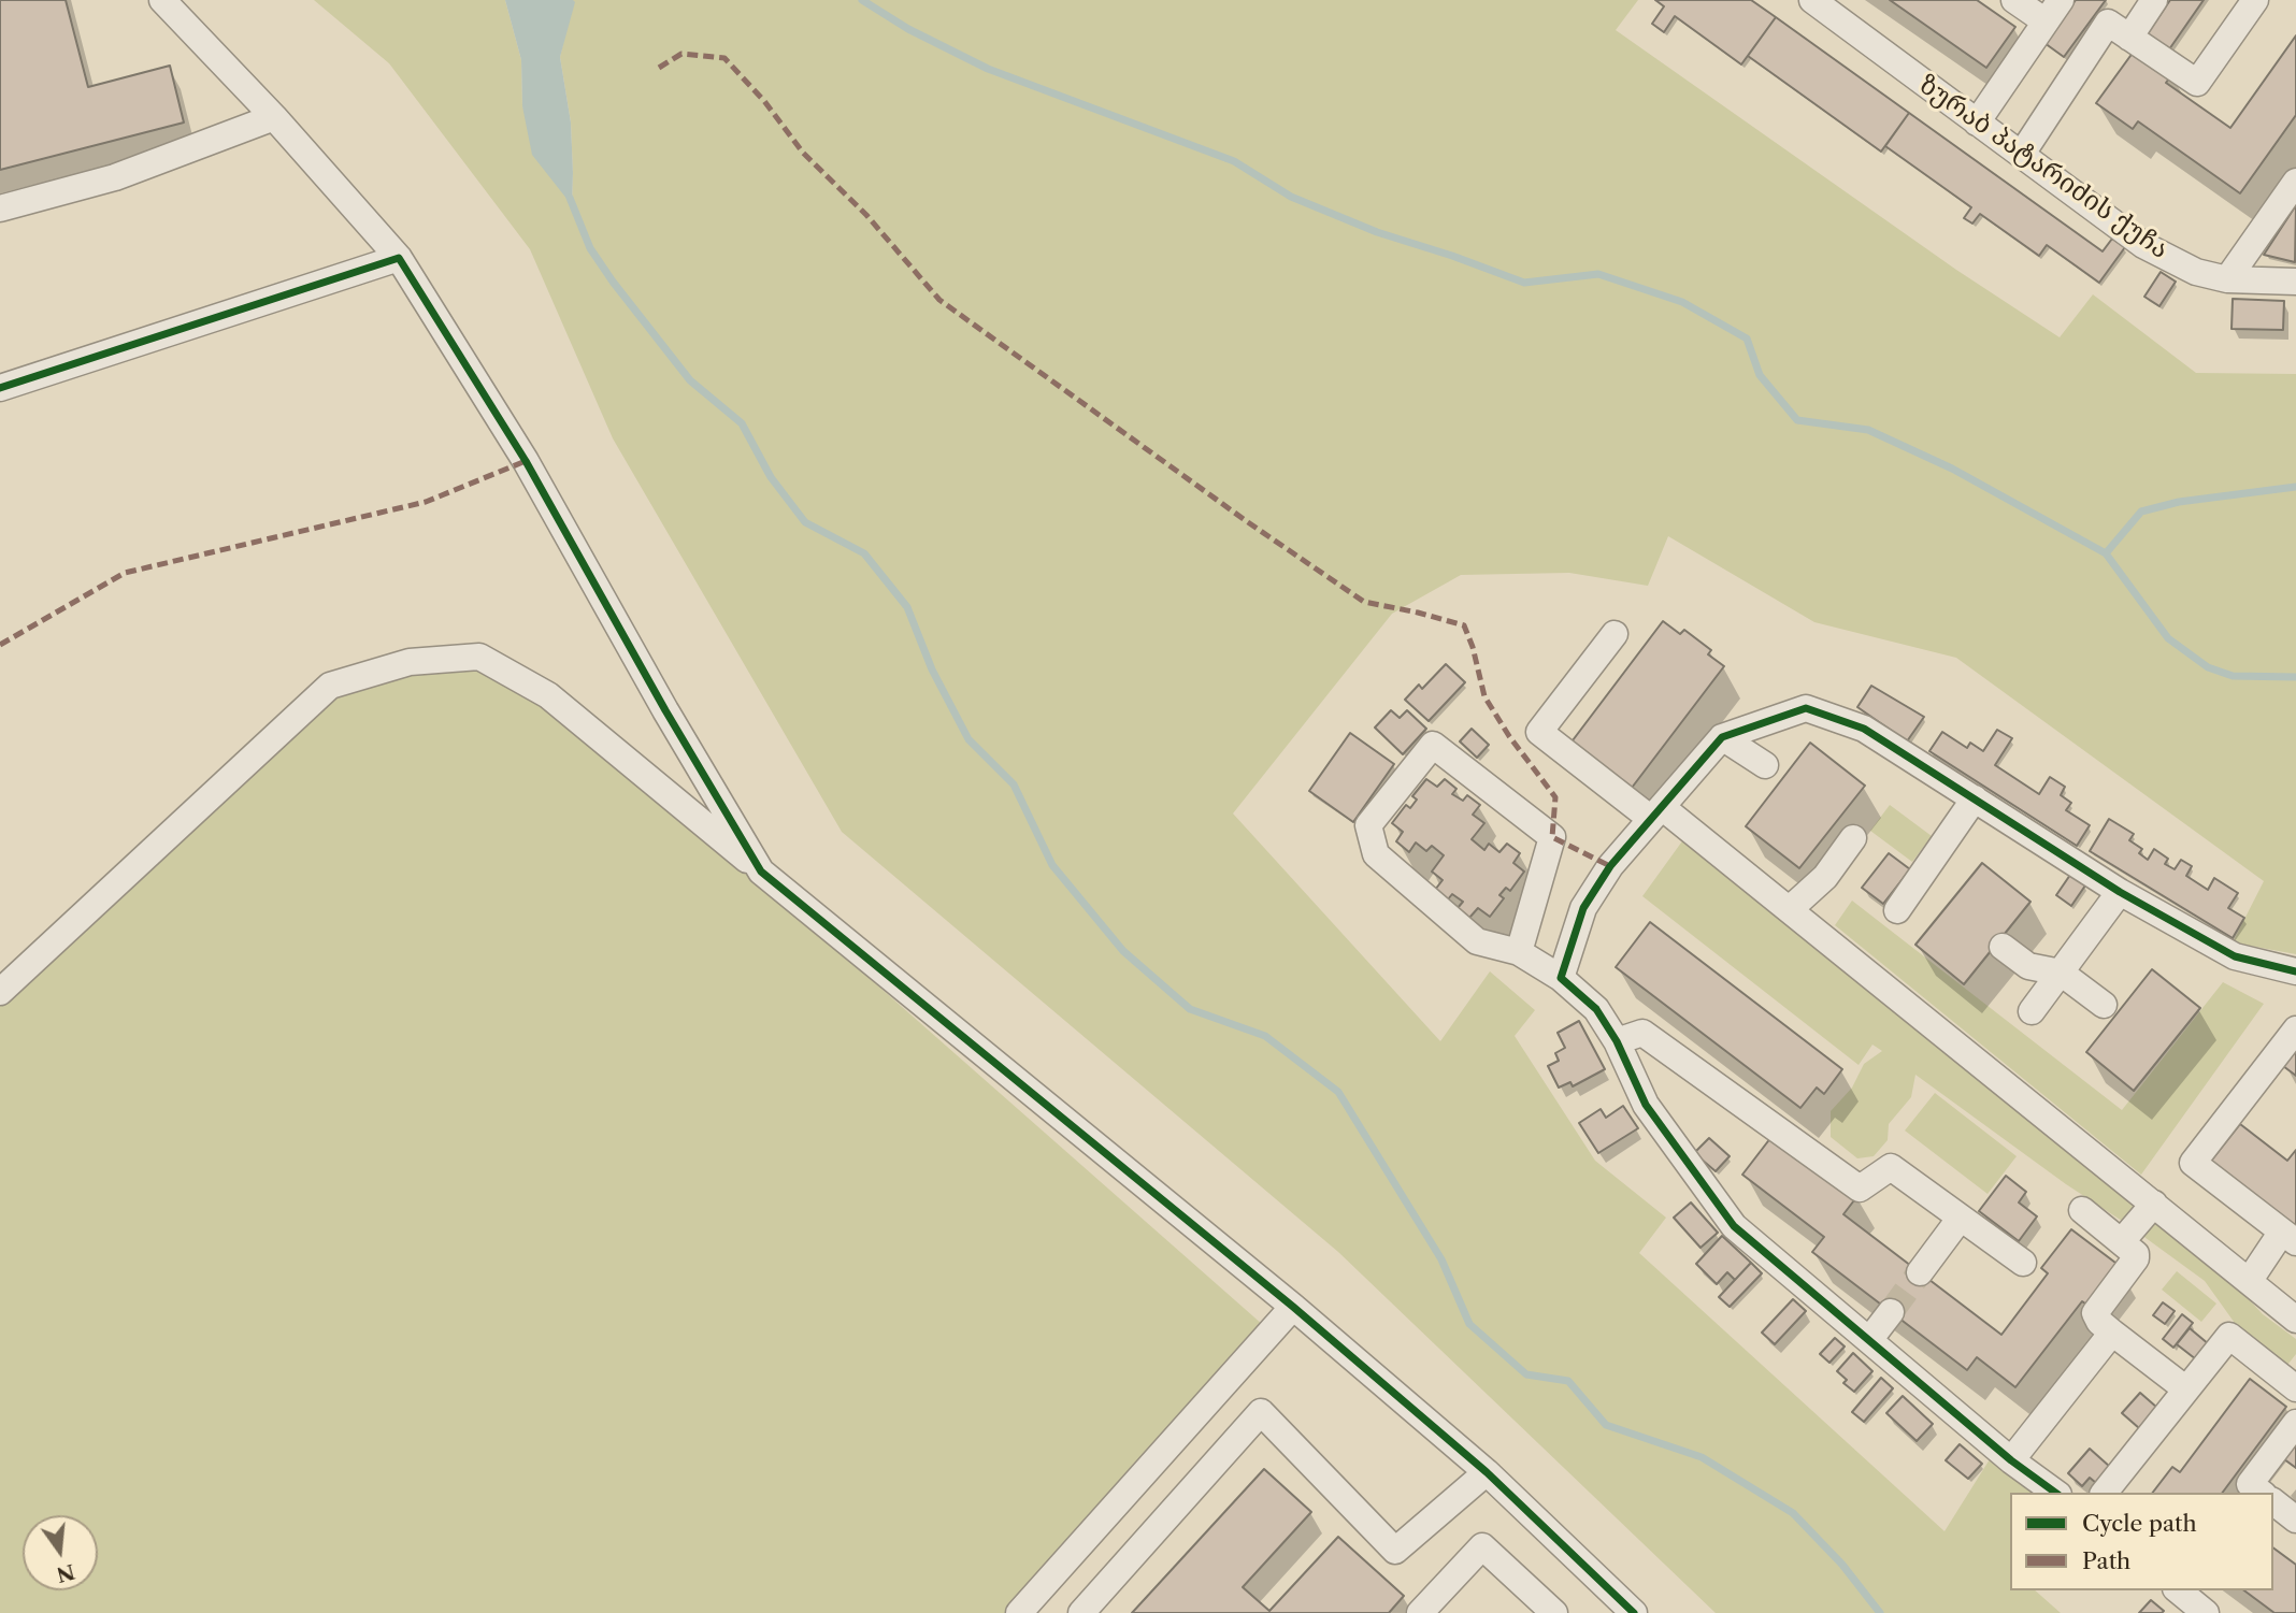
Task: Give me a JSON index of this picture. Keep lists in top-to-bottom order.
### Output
{
  "streets": {
    "street": ["ზურაბ პატარიძის ქუჩა"]
  },
  "legend": ["Cycle path", "Path"],
  "north": "bottom"
}
